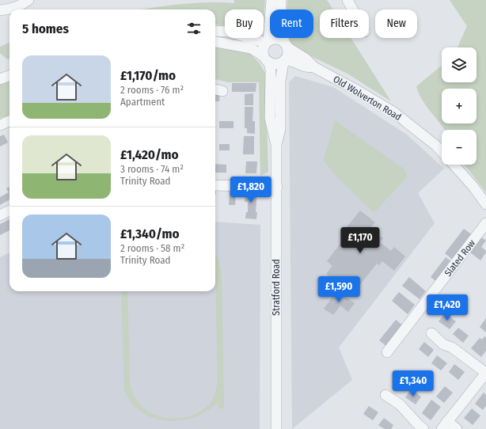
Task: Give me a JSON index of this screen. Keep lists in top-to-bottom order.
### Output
{
  "streets": {
    "street": ["Old Wolverton Road", "Slated Row", "Stratford Road"]
  },
  "crossings": [
    ["Old Wolverton Road", "Stratford Road"]
  ],
  "page": {
    "chip": [
      "Buy",
      "Rent",
      "Filters",
      "New"
    ],
    "heading": "5 homes",
    "map_buttons": ["+", "−"],
    "list": [
      {
        "name": "£1,170/mo",
        "note": "2 rooms · 76 m² · Apartment"
      },
      {
        "name": "£1,420/mo",
        "note": "3 rooms · 74 m² · Trinity Road"
      },
      {
        "name": "£1,340/mo",
        "note": "2 rooms · 58 m² · Trinity Road"
      }
    ],
    "price": [
      "£1,820",
      "£1,170",
      "£1,590",
      "£1,420",
      "£1,340"
    ]
  }
}
